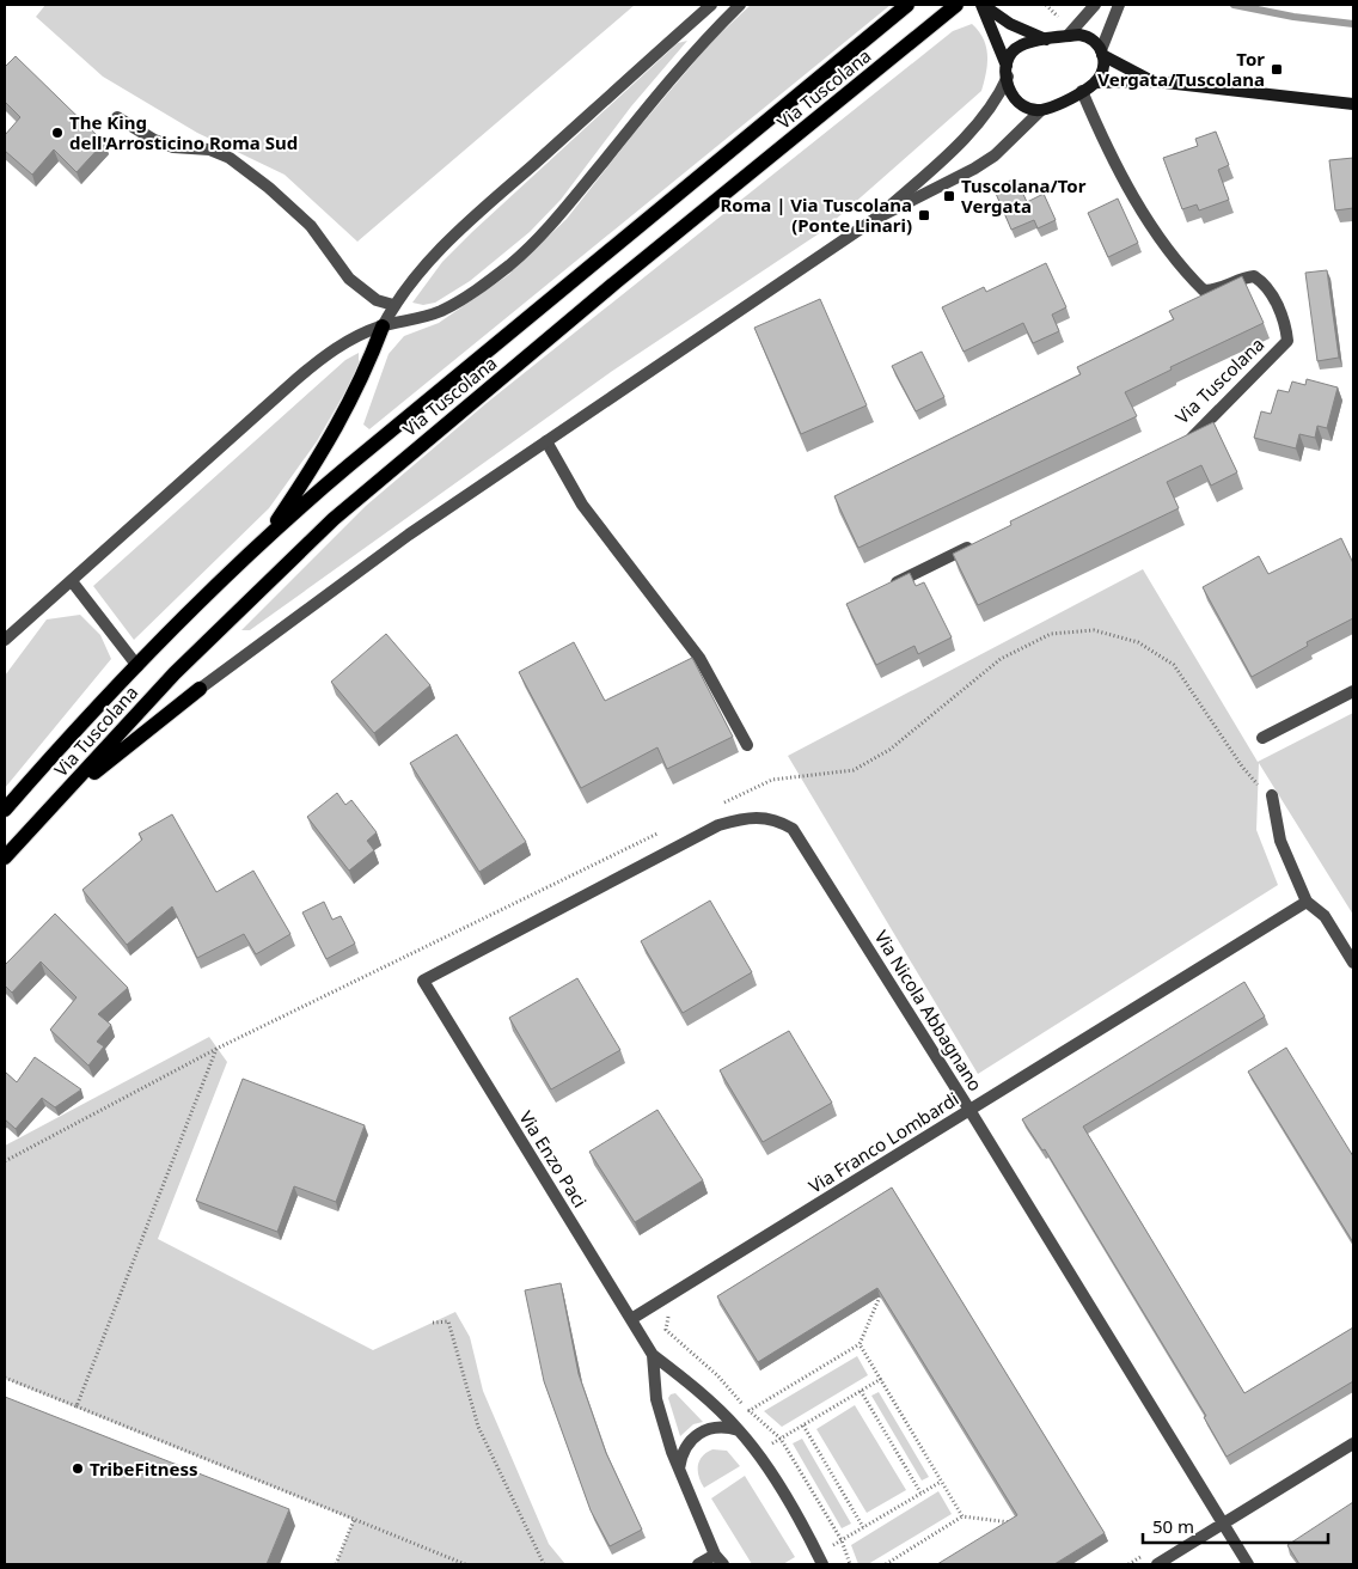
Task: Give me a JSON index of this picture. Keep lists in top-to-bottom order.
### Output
{
  "streets": {
    "main road": ["Via Tuscolana"],
    "street": ["Via Nicola Abbagnano", "Via Franco Lombardi", "Via Enzo Paci"]
  },
  "crossings": [
    ["Via Nicola Abbagnano", "Via Franco Lombardi"],
    ["Via Nicola Abbagnano", "Via Enzo Paci"],
    ["Via Franco Lombardi", "Via Enzo Paci"]
  ],
  "places": {
    "transit": ["Tor Vergata/Tuscolana", "Tuscolana/Tor Vergata", "Roma | Via Tuscolana (Ponte Linari)"],
    "other": ["The King dell'Arrosticino Roma Sud", "TribeFitness"]
  },
  "scale_bar": "50 m"
}
